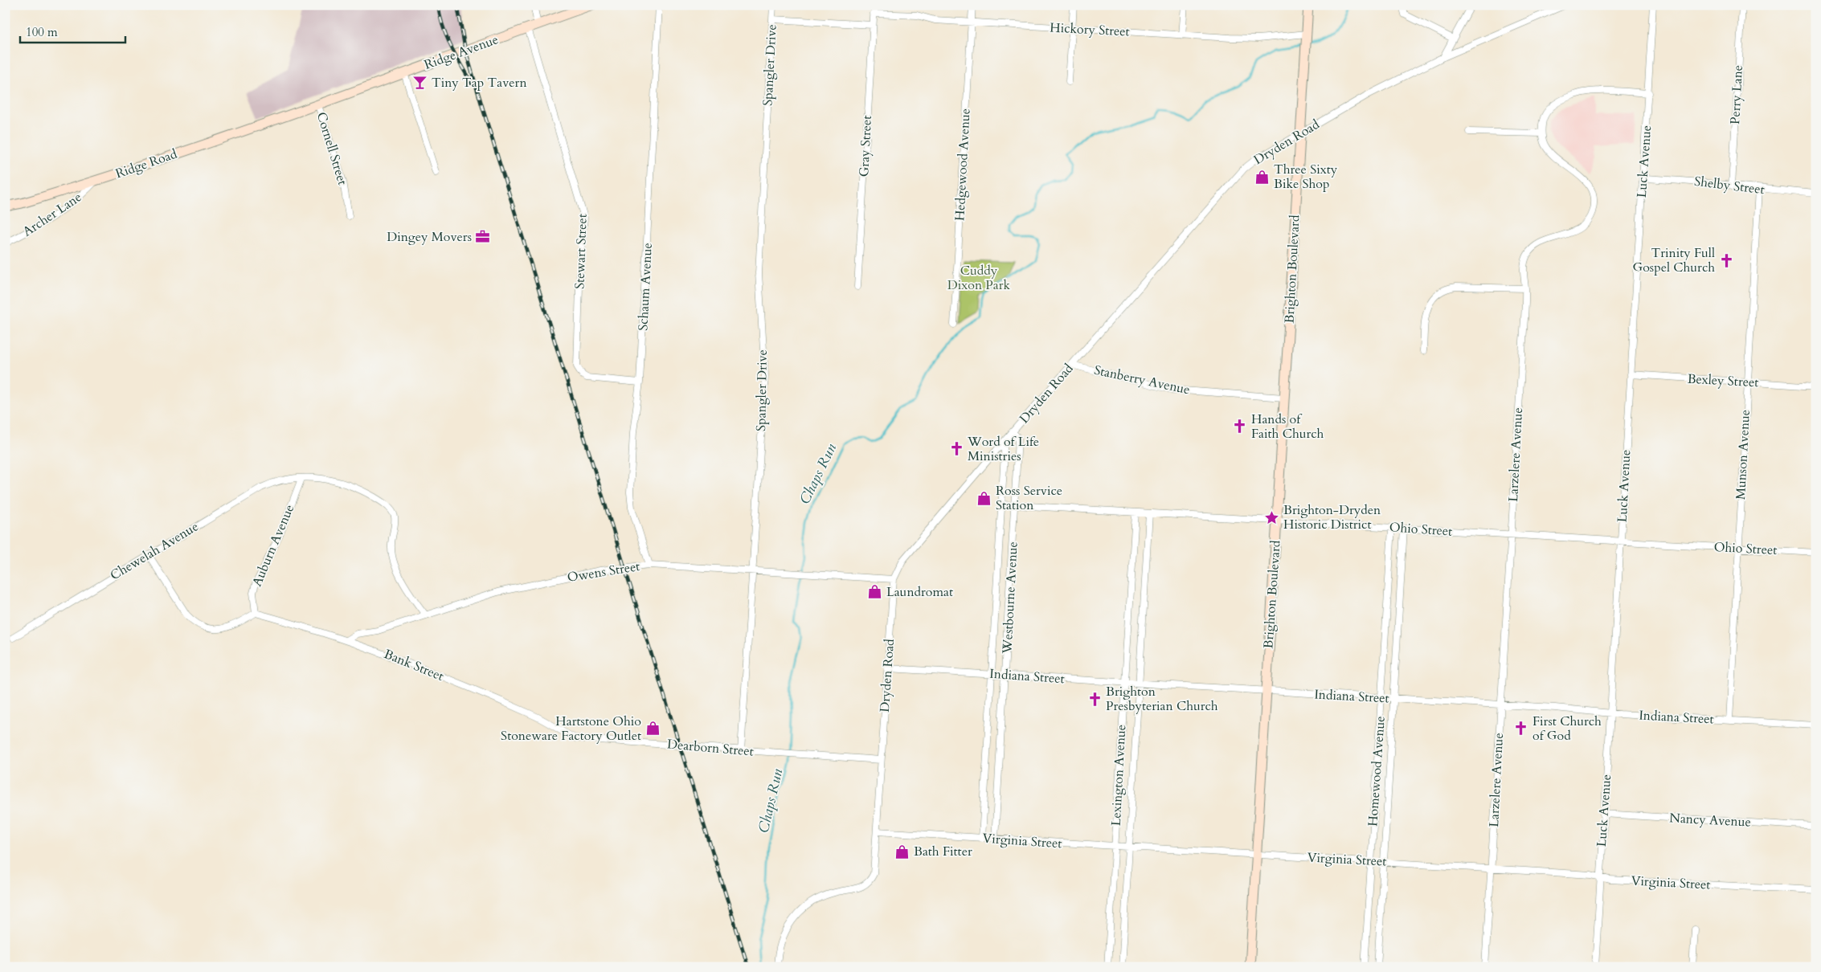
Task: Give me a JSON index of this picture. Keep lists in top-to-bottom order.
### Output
{
  "streets": {
    "street": [
      "Hickory Street",
      "Ridge Avenue",
      "Spangler Drive",
      "Perry Lane",
      "Dryden Road",
      "Gray Street",
      "Cornell Street",
      "Luck Avenue",
      "Ridge Road",
      "Hedgewood Avenue",
      "Shelby Street",
      "Archer Lane",
      "Stewart Street",
      "Brighton Boulevard",
      "Schaum Avenue",
      "Stanberry Avenue",
      "Bexley Street",
      "Larzelere Avenue",
      "Munson Avenue",
      "Ohio Street",
      "Auburn Avenue",
      "Chewelah Avenue",
      "Owens Street",
      "Westbourne Avenue",
      "Bank Street",
      "Indiana Street",
      "Dearborn Street",
      "Homewood Avenue",
      "Lexington Avenue",
      "Nancy Avenue",
      "Virginia Street"
    ]
  },
  "crossings": [
    ["Hickory Street", "Gray Street"],
    ["Hickory Street", "Hedgewood Avenue"],
    ["Hickory Street", "Brighton Boulevard"],
    ["Ridge Avenue", "Cornell Street"],
    ["Ridge Avenue", "Ridge Road"],
    ["Ridge Avenue", "Stewart Street"],
    ["Spangler Drive", "Owens Street"],
    ["Spangler Drive", "Dearborn Street"],
    ["Perry Lane", "Shelby Street"],
    ["Dryden Road", "Brighton Boulevard"],
    ["Dryden Road", "Stanberry Avenue"],
    ["Dryden Road", "Owens Street"],
    ["Dryden Road", "Westbourne Avenue"],
    ["Dryden Road", "Indiana Street"],
    ["Dryden Road", "Dearborn Street"],
    ["Dryden Road", "Virginia Street"],
    ["Luck Avenue", "Shelby Street"],
    ["Luck Avenue", "Bexley Street"],
    ["Luck Avenue", "Ohio Street"],
    ["Luck Avenue", "Indiana Street"],
    ["Luck Avenue", "Nancy Avenue"],
    ["Luck Avenue", "Virginia Street"],
    ["Ridge Road", "Archer Lane"],
    ["Shelby Street", "Munson Avenue"],
    ["Stewart Street", "Schaum Avenue"],
    ["Brighton Boulevard", "Stanberry Avenue"],
    ["Brighton Boulevard", "Ohio Street"],
    ["Brighton Boulevard", "Indiana Street"],
    ["Brighton Boulevard", "Virginia Street"],
    ["Schaum Avenue", "Owens Street"],
    ["Bexley Street", "Munson Avenue"],
    ["Larzelere Avenue", "Ohio Street"],
    ["Larzelere Avenue", "Indiana Street"],
    ["Larzelere Avenue", "Virginia Street"],
    ["Munson Avenue", "Ohio Street"],
    ["Munson Avenue", "Indiana Street"],
    ["Ohio Street", "Westbourne Avenue"],
    ["Ohio Street", "Homewood Avenue"],
    ["Ohio Street", "Lexington Avenue"],
    ["Auburn Avenue", "Chewelah Avenue"],
    ["Auburn Avenue", "Bank Street"],
    ["Chewelah Avenue", "Owens Street"],
    ["Owens Street", "Bank Street"],
    ["Westbourne Avenue", "Indiana Street"],
    ["Westbourne Avenue", "Virginia Street"],
    ["Bank Street", "Dearborn Street"],
    ["Indiana Street", "Homewood Avenue"],
    ["Indiana Street", "Lexington Avenue"],
    ["Homewood Avenue", "Virginia Street"],
    ["Lexington Avenue", "Virginia Street"]
  ],
  "water": ["Chaps Run"],
  "parks": ["Cuddy Dixon Park"],
  "places": {
    "bar": ["Tiny Tap Tavern"],
    "shop": [
      "Three Sixty Bike Shop",
      "Ross Service Station",
      "Laundromat",
      "Hartstone Ohio Stoneware Factory Outlet",
      "Bath Fitter"
    ],
    "office": ["Dingey Movers"],
    "church": [
      "Trinity Full Gospel Church",
      "Hands of Faith Church",
      "Word of Life Ministries",
      "Brighton Presbyterian Church",
      "First Church of God"
    ],
    "place": ["Brighton-Dryden Historic District"]
  },
  "scale_bar": "100 m"
}
